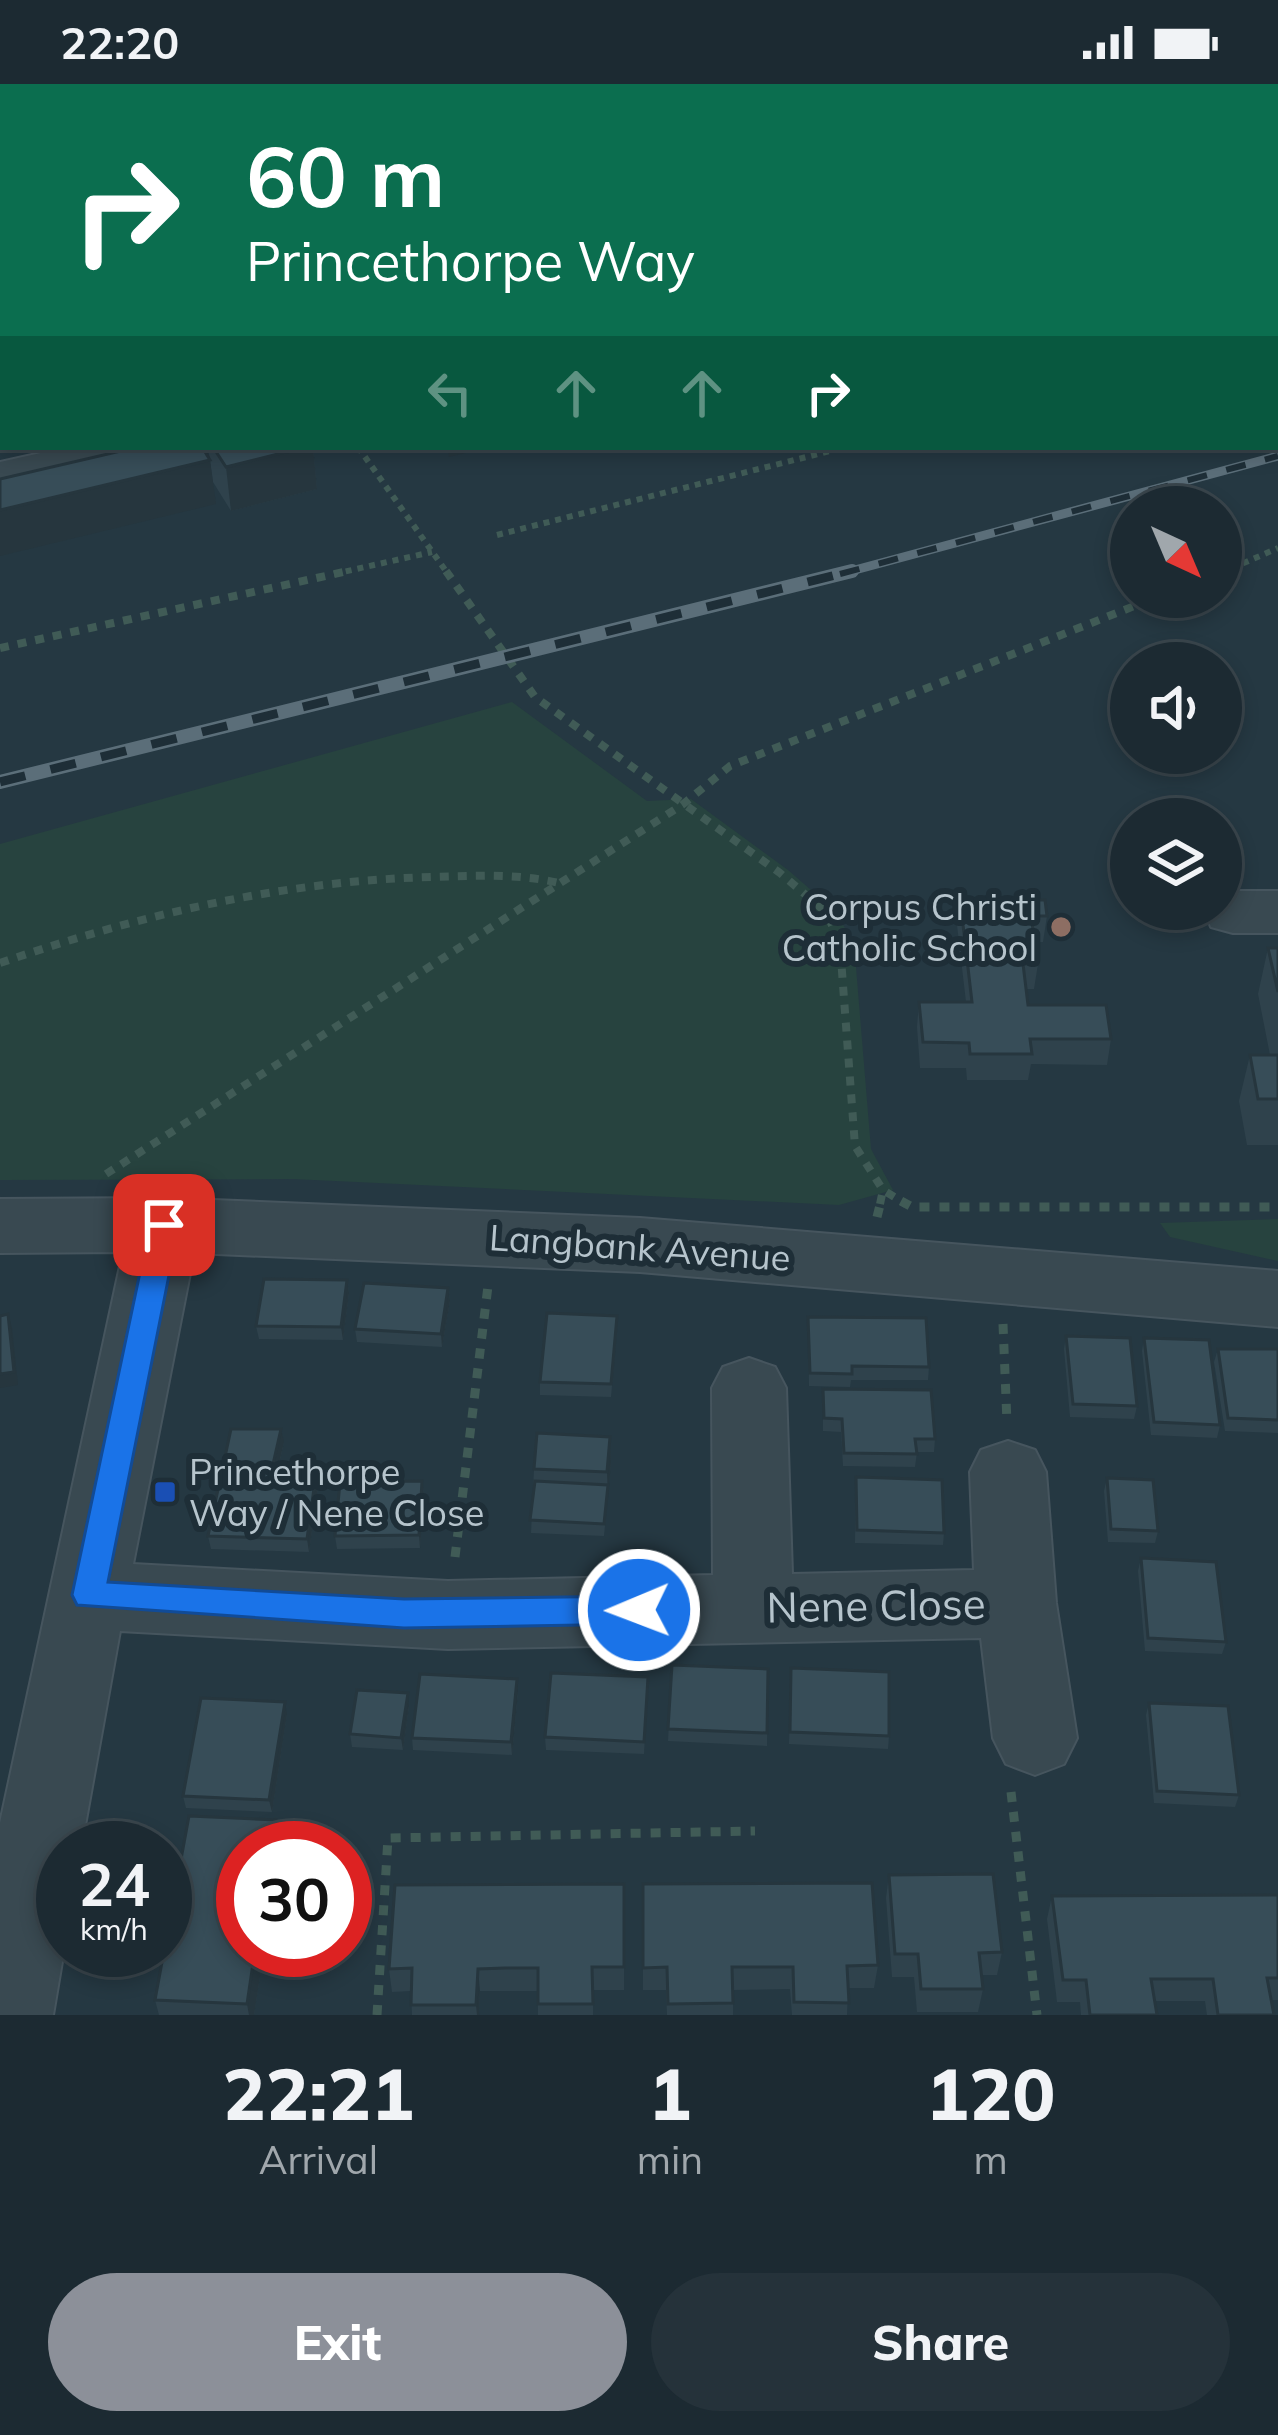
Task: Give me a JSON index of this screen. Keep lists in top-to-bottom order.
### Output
{
  "streets": {
    "street": ["Langbank Avenue", "Nene Close"]
  },
  "places": {
    "other": ["Corpus Christi Catholic School"],
    "transit": ["Princethorpe Way / Nene Close"]
  },
  "north": "bottom right",
  "page": {
    "status": "22:20",
    "turn": ["60 m", "Princethorpe Way"],
    "speed": "24 km/h",
    "limit": "30",
    "eta": [
      "22:21",
      "Arrival",
      "1",
      "min",
      "120",
      "m"
    ],
    "buttons": ["Exit", "Share"]
  }
}
